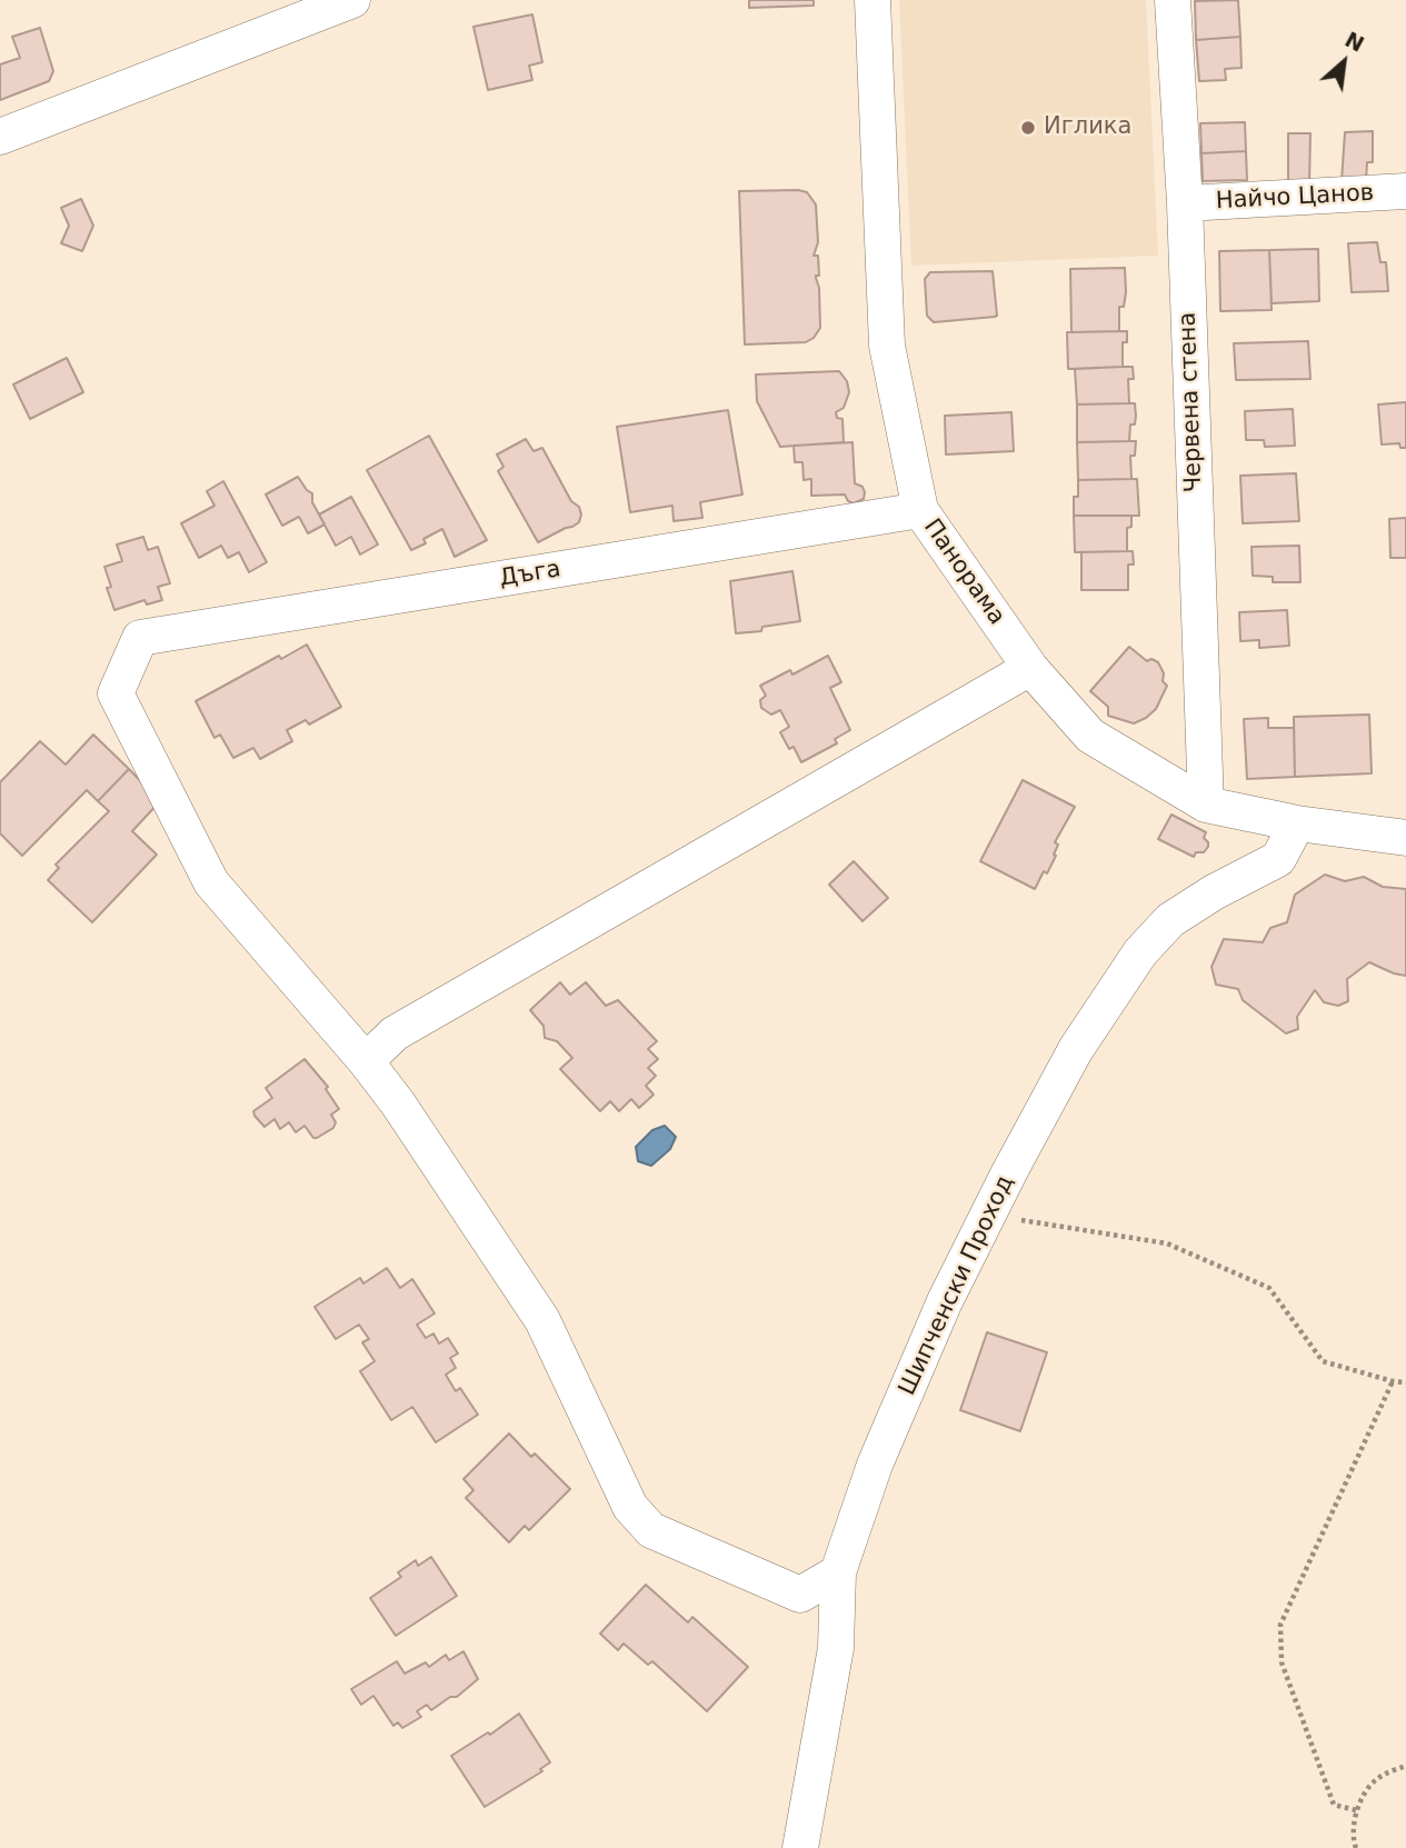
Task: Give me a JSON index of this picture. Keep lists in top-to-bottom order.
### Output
{
  "streets": {
    "street": [
      "Найчо Цанов",
      "Червена стена",
      "Панорама",
      "Дъга",
      "Шипченски Проход"
    ]
  },
  "crossings": [
    ["Найчо Цанов", "Червена стена"],
    ["Червена стена", "Панорама"],
    ["Панорама", "Дъга"],
    ["Панорама", "Шипченски Проход"]
  ],
  "places": ["Иглика"],
  "north": "top right"
}
